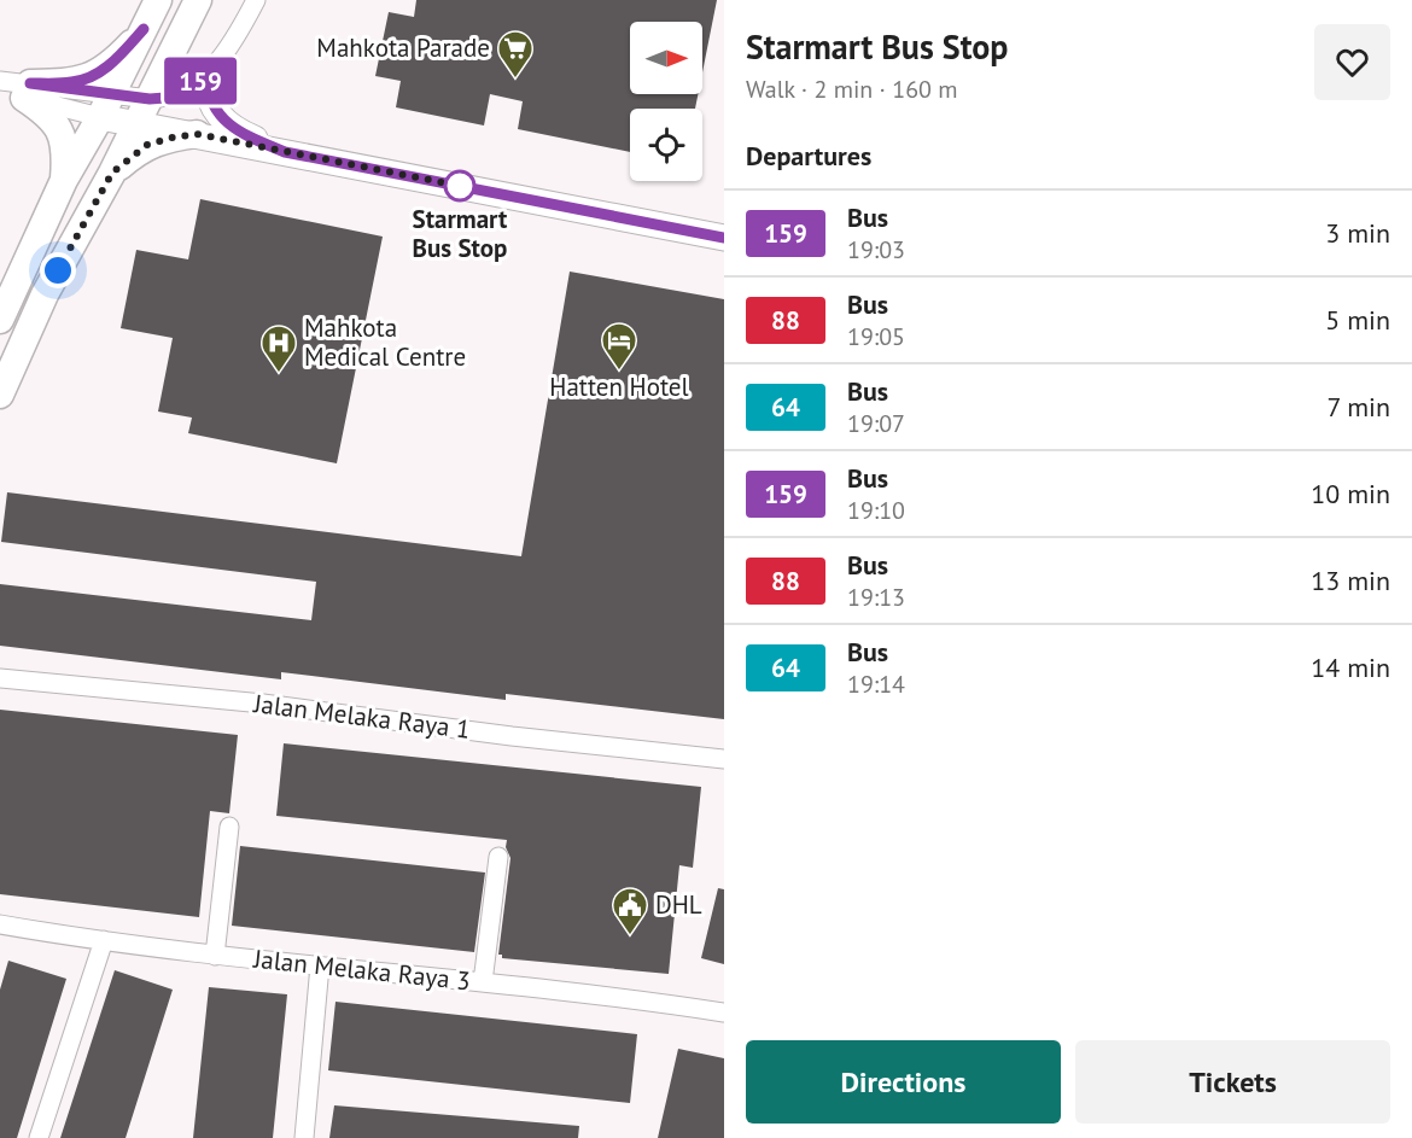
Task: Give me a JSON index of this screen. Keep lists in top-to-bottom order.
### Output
{
  "streets": {
    "street": ["Jalan Melaka Raya 1", "Jalan Melaka Raya 3"]
  },
  "places": {
    "supermarket": ["Mahkota Parade"],
    "other": ["Starmart Bus Stop"],
    "hotel": ["Hatten Hotel"],
    "hospital": ["Mahkota Medical Centre"],
    "public building": ["DHL"]
  },
  "lines": ["bus line 159"],
  "north": "right",
  "page": {
    "on_map": "159",
    "heading": [
      ["Starmart Bus Stop", "Walk · 2 min · 160 m"],
      "Departures"
    ],
    "list": [
      {
        "mark": "159",
        "name": "Bus",
        "note": "19:03",
        "value": "3 min"
      },
      {
        "mark": "88",
        "name": "Bus",
        "note": "19:05",
        "value": "5 min"
      },
      {
        "mark": "64",
        "name": "Bus",
        "note": "19:07",
        "value": "7 min"
      },
      {
        "mark": "159",
        "name": "Bus",
        "note": "19:10",
        "value": "10 min"
      },
      {
        "mark": "88",
        "name": "Bus",
        "note": "19:13",
        "value": "13 min"
      },
      {
        "mark": "64",
        "name": "Bus",
        "note": "19:14",
        "value": "14 min"
      }
    ],
    "buttons": ["Directions", "Tickets"]
  }
}
